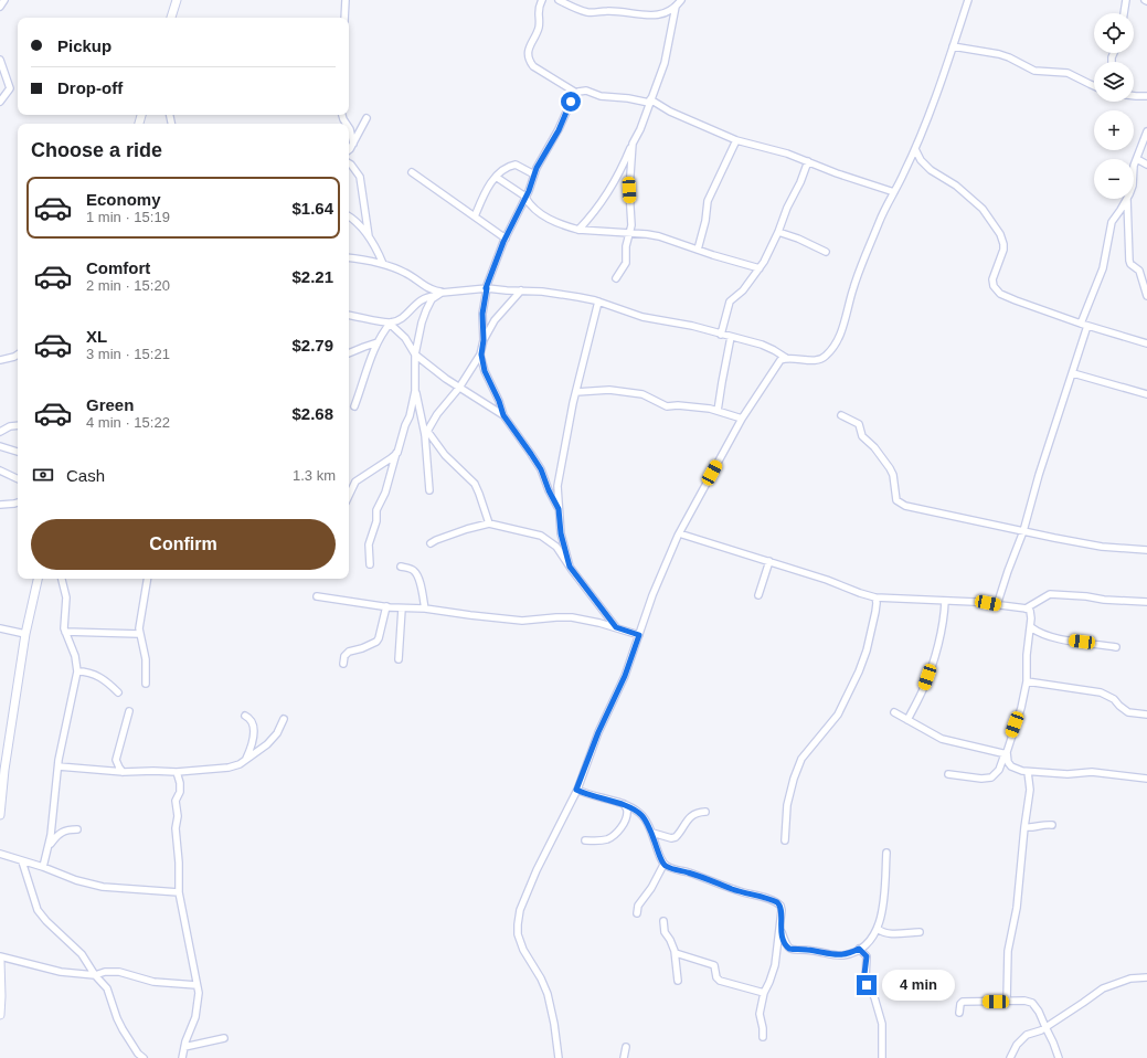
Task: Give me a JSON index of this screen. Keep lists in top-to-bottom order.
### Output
{
  "page": {
    "map_buttons": ["+", "−"],
    "banner": ["Pickup", "Drop-off"],
    "heading": "Choose a ride",
    "list": [
      {
        "name": "Economy",
        "note": "1 min · 15:19",
        "value": "$1.64"
      },
      {
        "name": "Comfort",
        "note": "2 min · 15:20",
        "value": "$2.21"
      },
      {
        "name": "XL",
        "note": "3 min · 15:21",
        "value": "$2.79"
      },
      {
        "name": "Green",
        "note": "4 min · 15:22",
        "value": "$2.68"
      }
    ],
    "pay": ["Cash", "1.3 km"],
    "buttons": "Confirm",
    "bubble": "4 min"
  }
}
